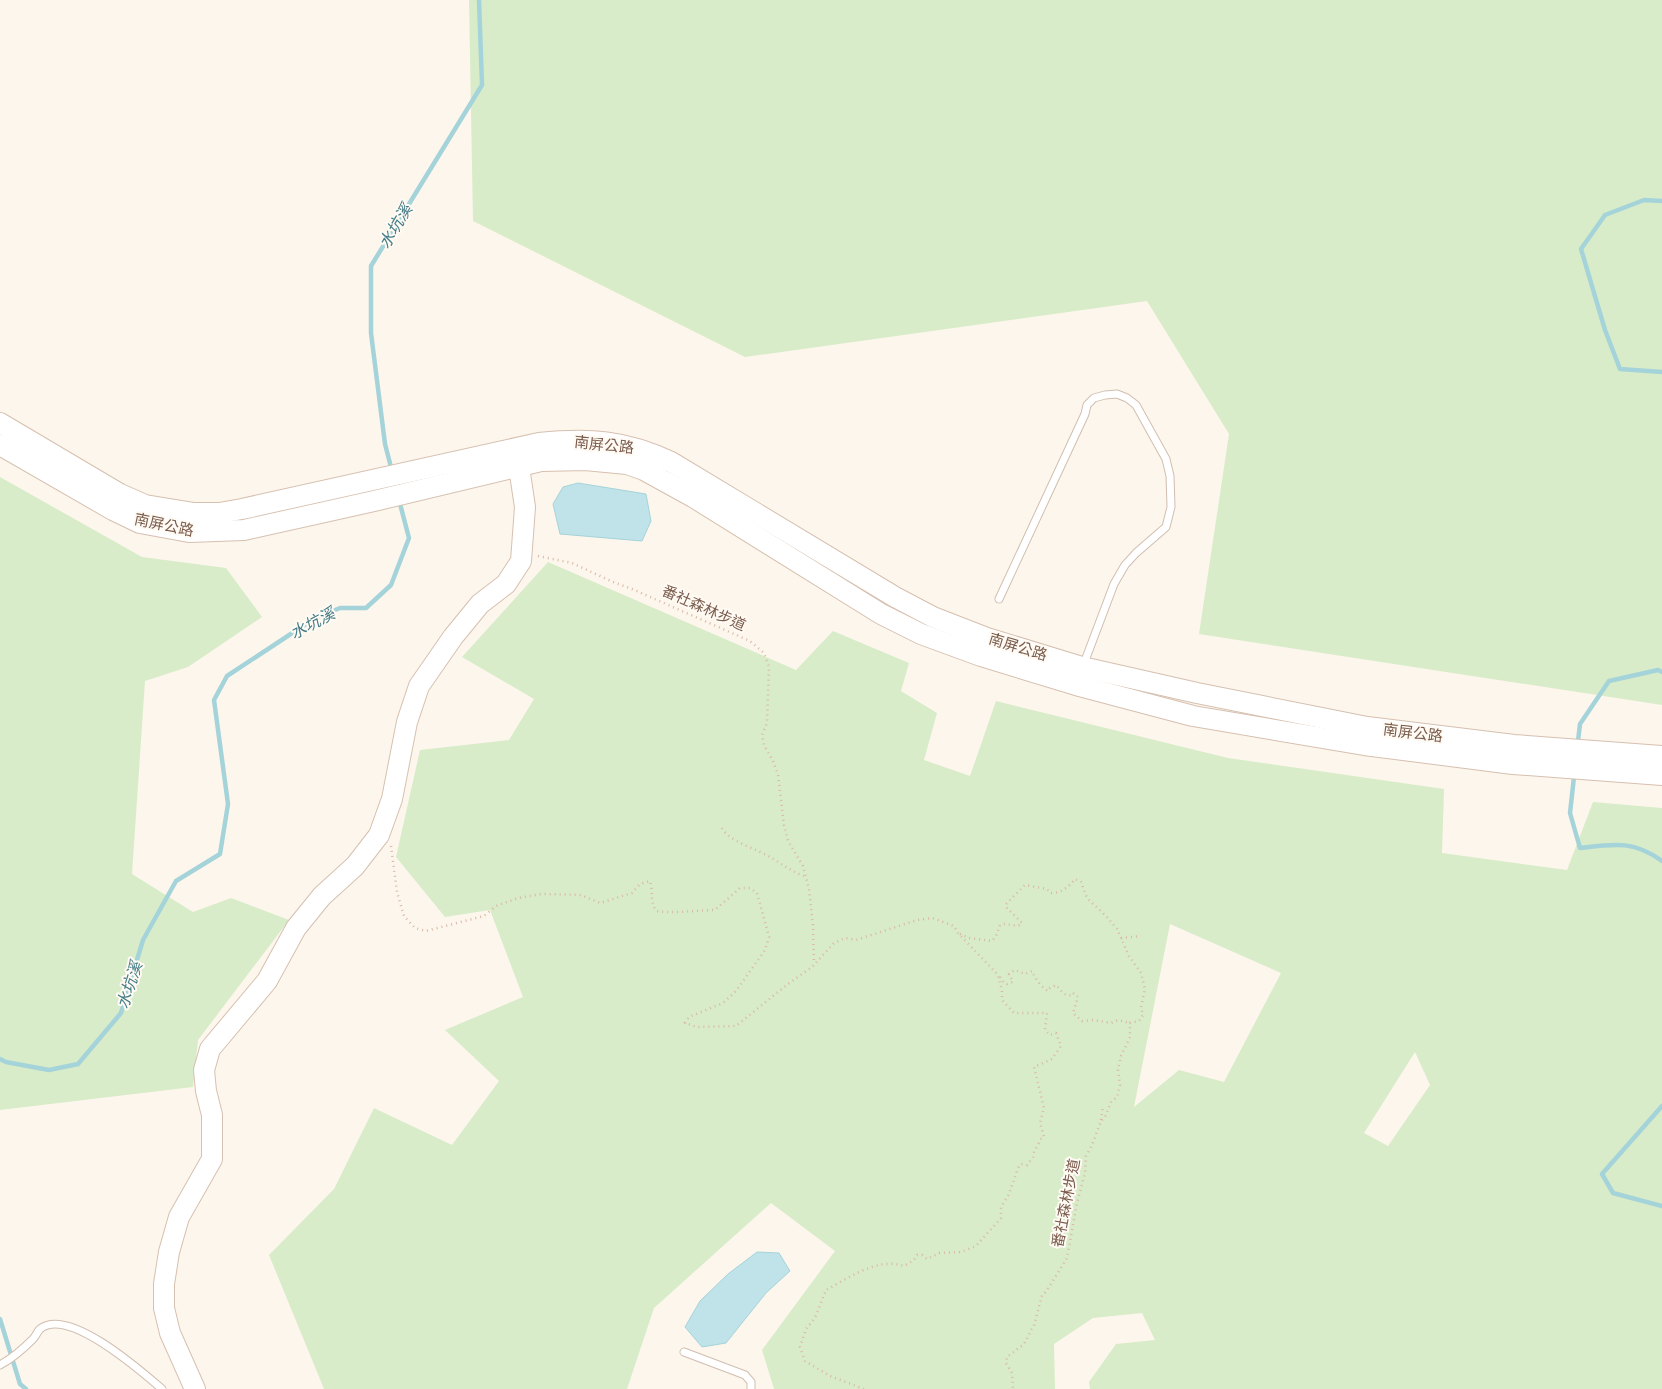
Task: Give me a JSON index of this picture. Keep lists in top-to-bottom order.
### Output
{
  "streets": {
    "main road": ["南屏公路"],
    "path": ["番社森林步道"]
  },
  "water": ["水坑溪"]
}
